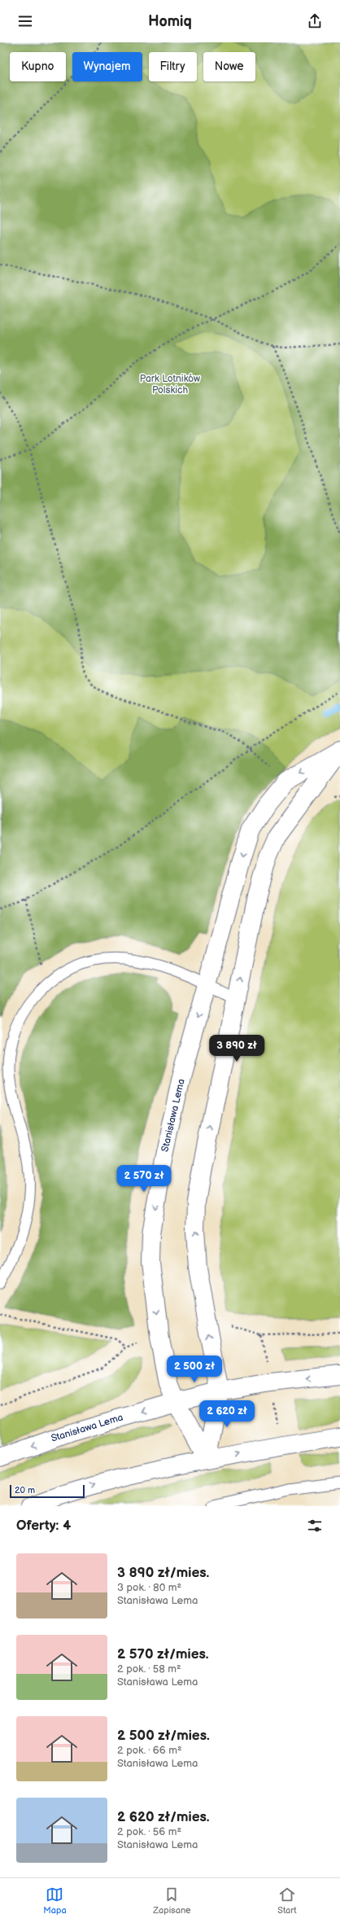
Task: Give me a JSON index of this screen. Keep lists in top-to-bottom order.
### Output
{
  "streets": {
    "street": ["Stanisława Lema"]
  },
  "one_way": ["Stanisława Lema"],
  "parks": ["Park Lotników Polskich"],
  "scale_bar": "20 m",
  "page": {
    "header": "Homiq",
    "chip": [
      "Kupno",
      "Wynajem",
      "Filtry",
      "Nowe"
    ],
    "price": [
      "3 890 zł",
      "2 570 zł",
      "2 500 zł",
      "2 620 zł"
    ],
    "scale": "20 m",
    "heading": "Oferty: 4",
    "list": [
      {
        "name": "3 890 zł/mies.",
        "note": "3 pok. · 80 m² · Stanisława Lema"
      },
      {
        "name": "2 570 zł/mies.",
        "note": "2 pok. · 58 m² · Stanisława Lema"
      },
      {
        "name": "2 500 zł/mies.",
        "note": "2 pok. · 66 m² · Stanisława Lema"
      },
      {
        "name": "2 620 zł/mies.",
        "note": "2 pok. · 56 m² · Stanisława Lema"
      }
    ],
    "tabs": ["Mapa", "Zapisane", "Start"]
  }
}
